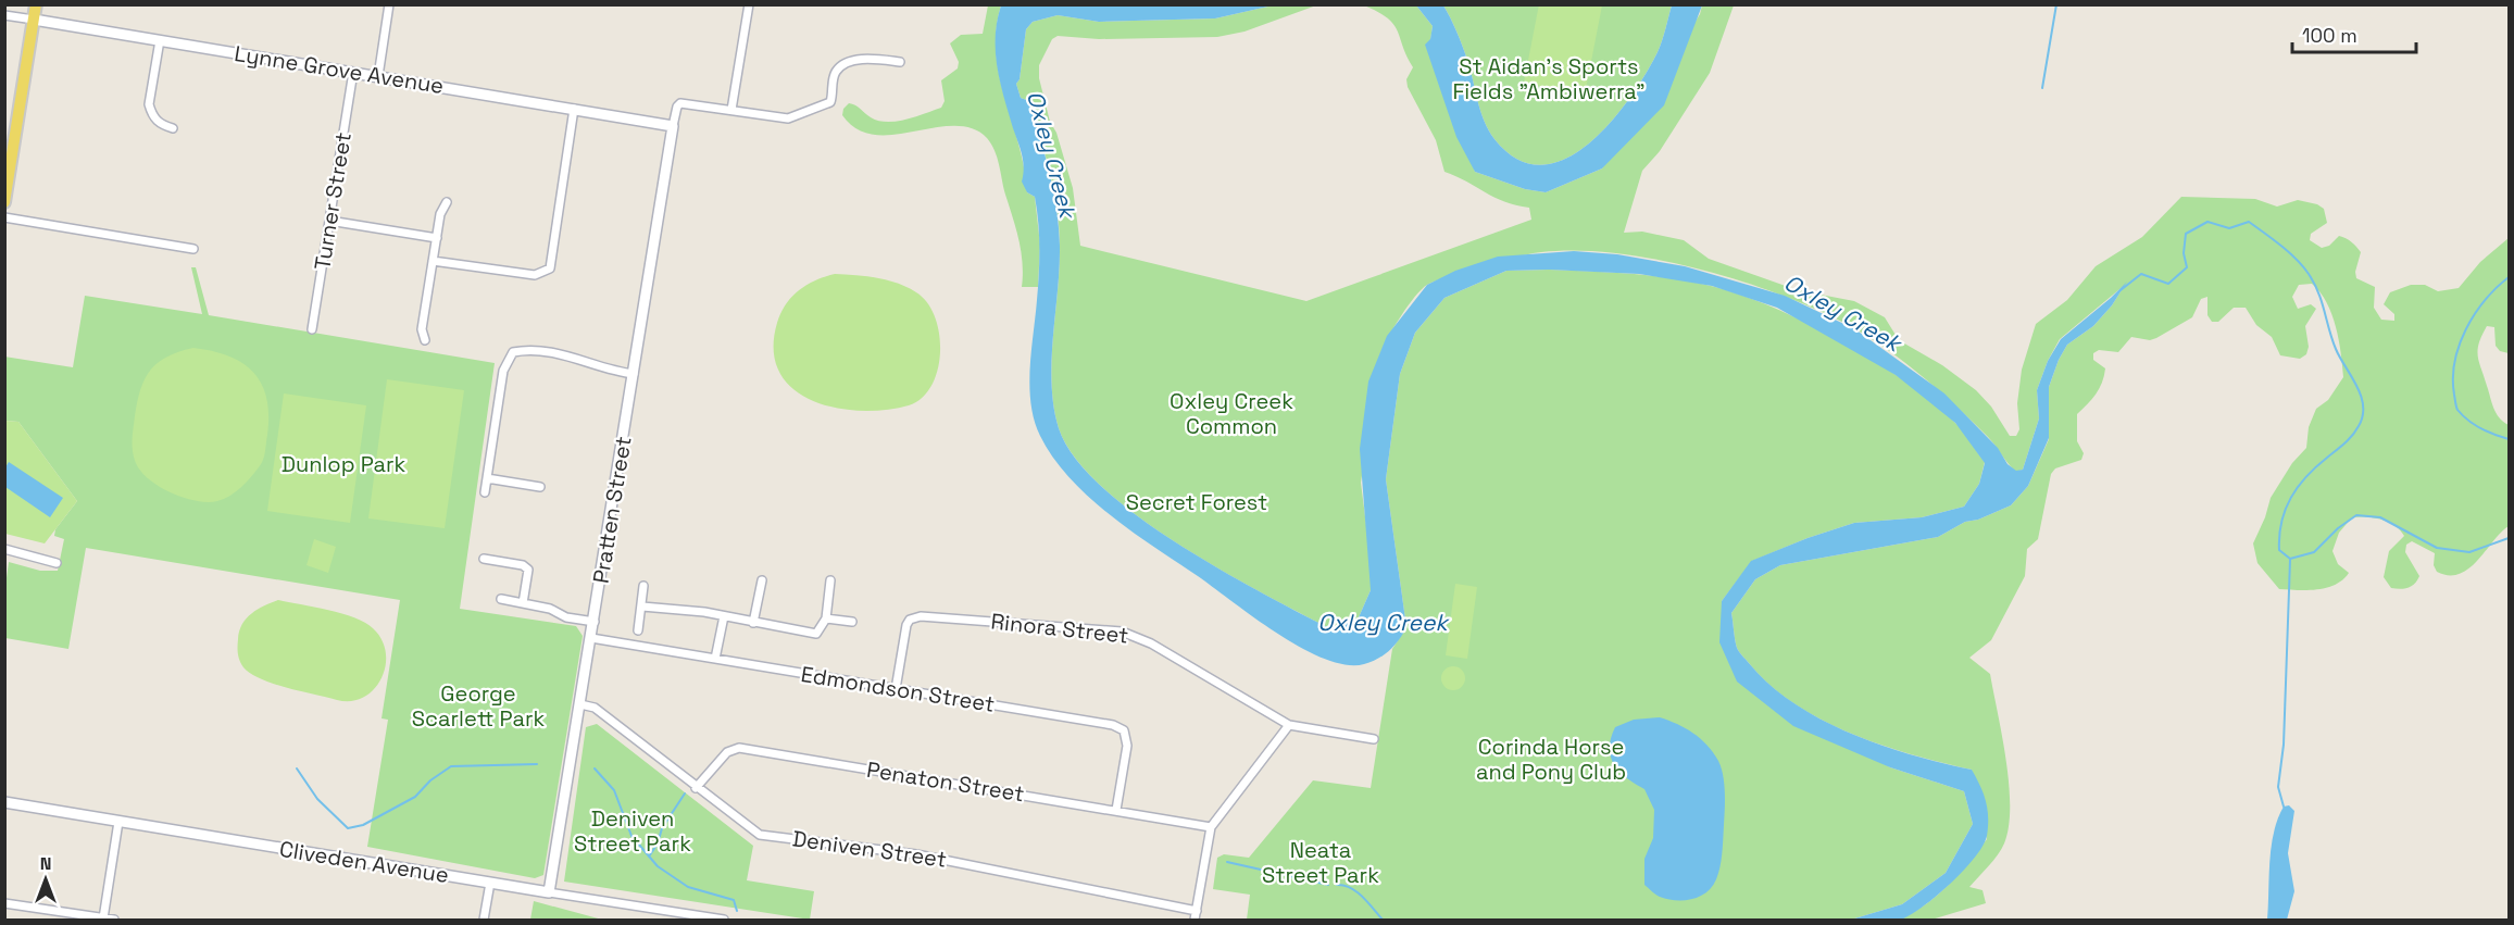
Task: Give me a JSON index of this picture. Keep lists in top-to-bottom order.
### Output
{
  "streets": {
    "street": [
      "Lynne Grove Avenue",
      "Turner Street",
      "Pratten Street",
      "Rinora Street",
      "Edmondson Street",
      "Penaton Street",
      "Deniven Street",
      "Cliveden Avenue"
    ]
  },
  "crossings": [
    ["Lynne Grove Avenue", "Turner Street"],
    ["Lynne Grove Avenue", "Pratten Street"],
    ["Pratten Street", "Edmondson Street"],
    ["Pratten Street", "Deniven Street"],
    ["Pratten Street", "Cliveden Avenue"],
    ["Rinora Street", "Edmondson Street"],
    ["Edmondson Street", "Penaton Street"],
    ["Penaton Street", "Deniven Street"]
  ],
  "water": ["Oxley Creek"],
  "parks": [
    "St Aidan's Sports Fields \"Ambiwerra\"",
    "Oxley Creek Common",
    "Dunlop Park",
    "Secret Forest",
    "George Scarlett Park",
    "Corinda Horse and Pony Club",
    "Deniven Street Park",
    "Neata Street Park"
  ],
  "scale_bar": "100 m",
  "north": "top"
}
